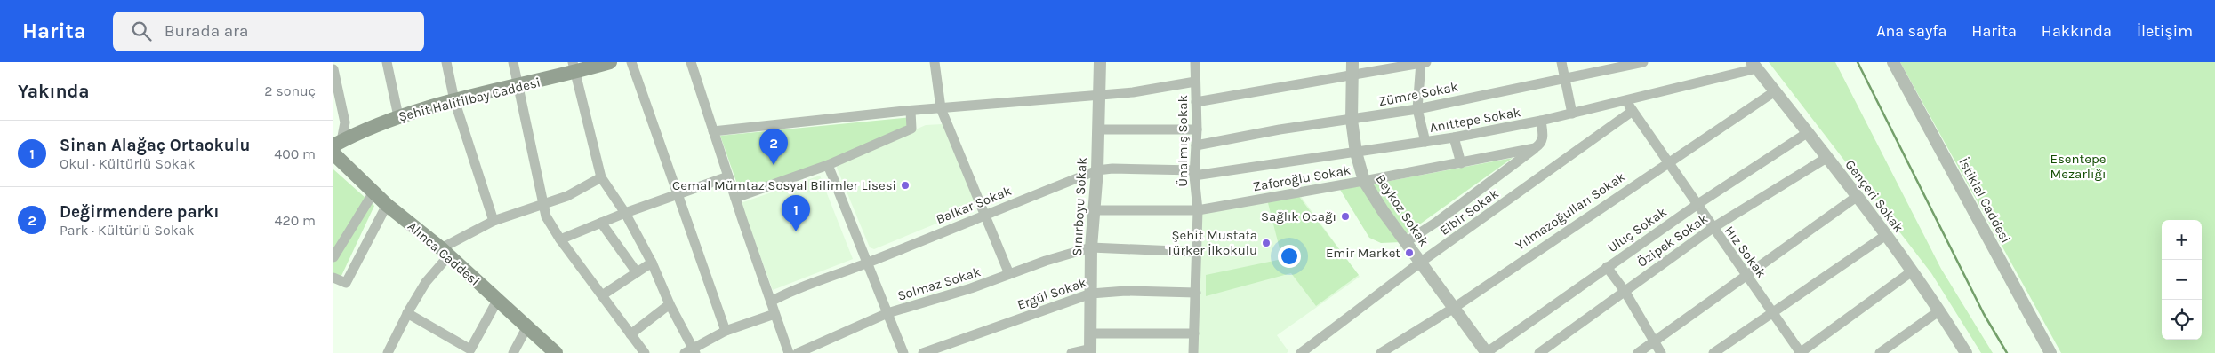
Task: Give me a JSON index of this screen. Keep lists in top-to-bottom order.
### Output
{
  "streets": {
    "main road": ["Şehit Halitilbay Caddesi", "Alınca Caddesi"],
    "street": [
      "Zümre Sokak",
      "Anıttepe Sokak",
      "Ünalmış Sokak",
      "Zaferoğlu Sokak",
      "Gençeri Sokak",
      "İstiklal Caddesi",
      "Balkar Sokak",
      "Sınırboyu Sokak",
      "Beykoz Sokak",
      "Yılmazoğulları Sokak",
      "Elbir Sokak",
      "Uluç Sokak",
      "Özipek Sokak",
      "Hız Sokak",
      "Solmaz Sokak",
      "Ergül Sokak"
    ]
  },
  "crossings": [
    ["Zümre Sokak", "Ünalmış Sokak"],
    ["Zümre Sokak", "Beykoz Sokak"],
    ["Anıttepe Sokak", "Ünalmış Sokak"],
    ["Anıttepe Sokak", "Gençeri Sokak"],
    ["Anıttepe Sokak", "Balkar Sokak"],
    ["Anıttepe Sokak", "Beykoz Sokak"],
    ["Anıttepe Sokak", "Hız Sokak"],
    ["Ünalmış Sokak", "Zaferoğlu Sokak"],
    ["Ünalmış Sokak", "Balkar Sokak"],
    ["Ünalmış Sokak", "Ergül Sokak"],
    ["Zaferoğlu Sokak", "Sınırboyu Sokak"],
    ["Zaferoğlu Sokak", "Beykoz Sokak"],
    ["Gençeri Sokak", "Yılmazoğulları Sokak"],
    ["Gençeri Sokak", "Uluç Sokak"],
    ["Gençeri Sokak", "Özipek Sokak"],
    ["Balkar Sokak", "Sınırboyu Sokak"],
    ["Sınırboyu Sokak", "Solmaz Sokak"],
    ["Sınırboyu Sokak", "Ergül Sokak"],
    ["Beykoz Sokak", "Yılmazoğulları Sokak"],
    ["Beykoz Sokak", "Elbir Sokak"],
    ["Beykoz Sokak", "Uluç Sokak"],
    ["Yılmazoğulları Sokak", "Hız Sokak"],
    ["Elbir Sokak", "Hız Sokak"],
    ["Uluç Sokak", "Hız Sokak"],
    ["Özipek Sokak", "Hız Sokak"]
  ],
  "parks": ["Esentepe Mezarlığı"],
  "places": [
    "Cemal Mümtaz Sosyal Bilimler Lisesi",
    "Sağlık Ocağı",
    "Şehit Mustafa Türker İlkokulu",
    "Emir Market"
  ],
  "page": {
    "header": "Harita",
    "search": "Burada ara",
    "nav": [
      "Ana sayfa",
      "Harita",
      "Hakkında",
      "İletişim"
    ],
    "heading": ["Yakında", "2 sonuç"],
    "list": [
      {
        "mark": "1",
        "name": "Sinan Alağaç Ortaokulu",
        "note": "Okul · Kültürlü Sokak",
        "value": "400 m"
      },
      {
        "mark": "2",
        "name": "Değirmendere parkı",
        "note": "Park · Kültürlü Sokak",
        "value": "420 m"
      }
    ],
    "pins": ["2", "1"],
    "map_buttons": ["+", "−"]
  }
}
